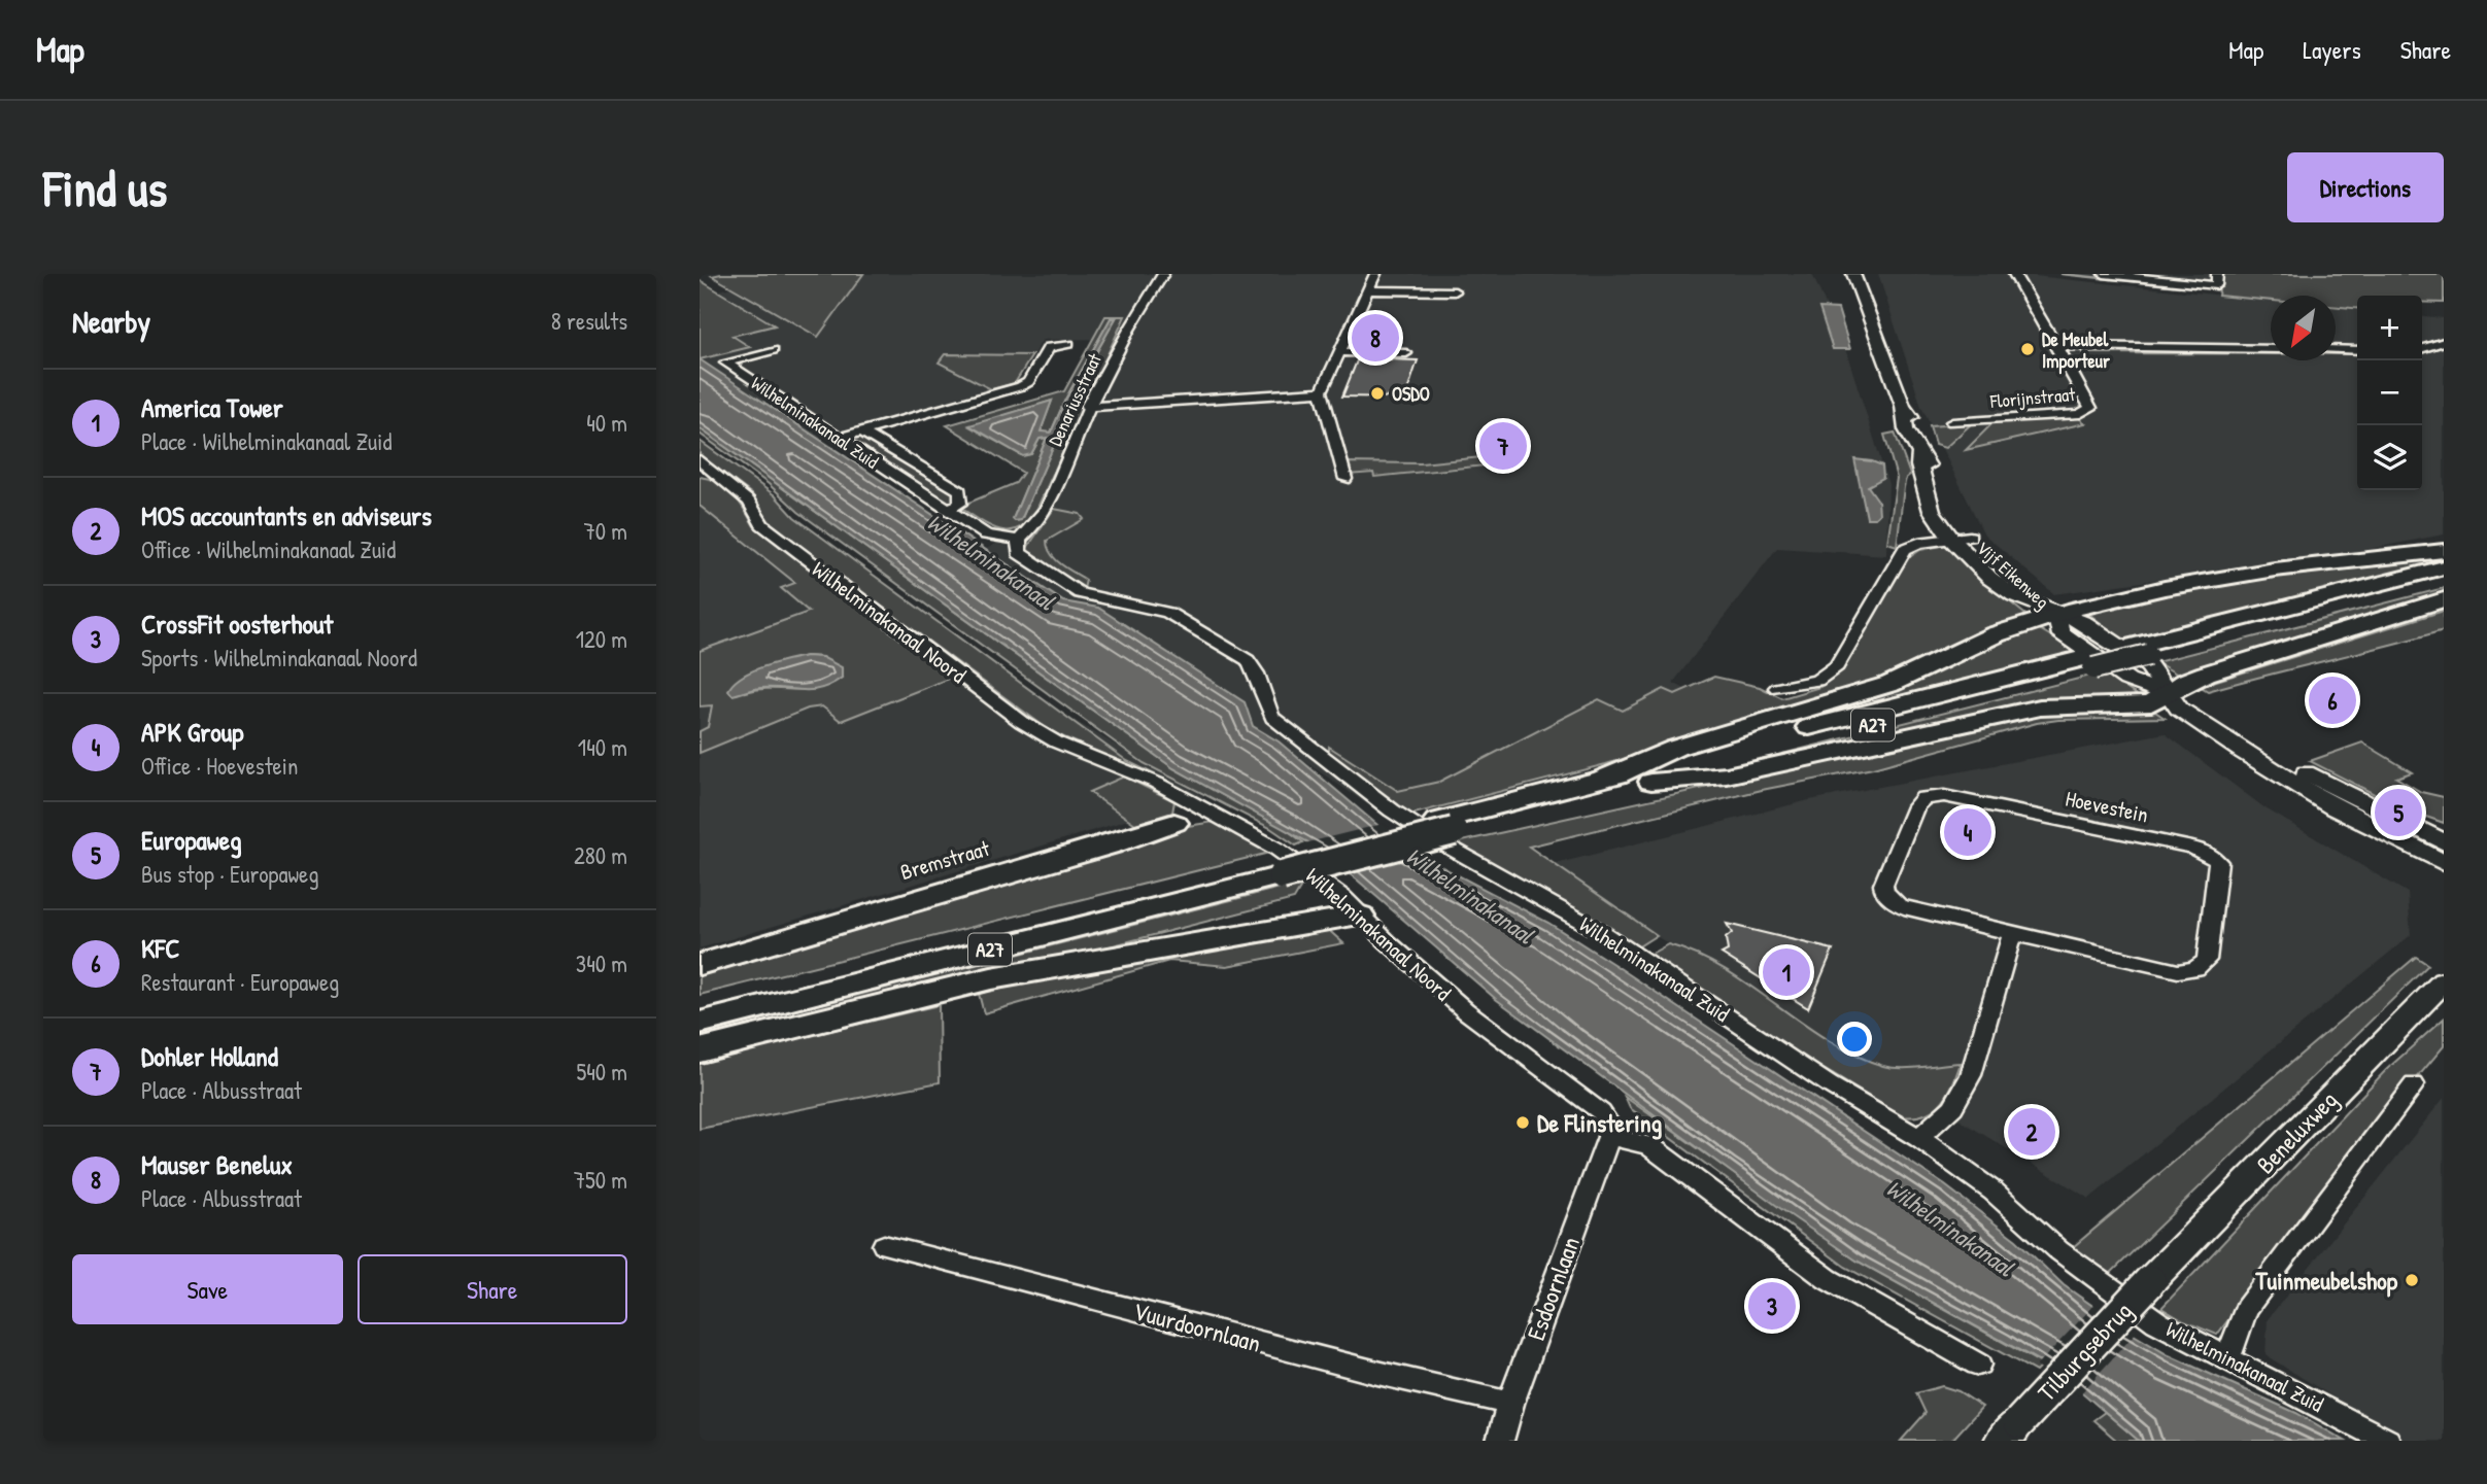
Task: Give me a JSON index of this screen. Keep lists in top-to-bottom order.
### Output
{
  "streets": {
    "highway": ["A27"],
    "main road": ["Vijf Eikenweg", "Beneluxweg", "Tilburgsebrug"],
    "street": [
      "Florijnstraat",
      "Denariusstraat",
      "Wilhelminakanaal Zuid",
      "Wilhelminakanaal Noord",
      "Hoevestein",
      "Bremstraat",
      "Esdoornlaan",
      "Vuurdoornlaan"
    ]
  },
  "crossings": [
    ["Denariusstraat", "Wilhelminakanaal Zuid"],
    ["Vijf Eikenweg", "A27"],
    ["Wilhelminakanaal Noord", "A27"],
    ["Wilhelminakanaal Noord", "Bremstraat"],
    ["Wilhelminakanaal Noord", "Esdoornlaan"],
    ["Beneluxweg", "Tilburgsebrug"],
    ["Esdoornlaan", "Vuurdoornlaan"]
  ],
  "water": ["Wilhelminakanaal"],
  "places": [
    "De Meubel Importeur",
    "OSDO",
    "De Flinstering",
    "Tuinmeubelshop"
  ],
  "north": "bottom left",
  "page": {
    "header": "Map",
    "nav": ["Map", "Layers", "Share"],
    "buttons": [
      "Directions",
      ["Save", "Share"]
    ],
    "title": "Find us",
    "heading": ["Nearby", "8 results"],
    "map_buttons": ["+", "−"],
    "pins": [
      "8",
      "7",
      "6",
      "5",
      "4",
      "1",
      "2",
      "3"
    ],
    "list": [
      {
        "mark": "1",
        "name": "America Tower",
        "note": "Place · Wilhelminakanaal Zuid",
        "value": "40 m"
      },
      {
        "mark": "2",
        "name": "MOS accountants en adviseurs",
        "note": "Office · Wilhelminakanaal Zuid",
        "value": "70 m"
      },
      {
        "mark": "3",
        "name": "CrossFit oosterhout",
        "note": "Sports · Wilhelminakanaal Noord",
        "value": "120 m"
      },
      {
        "mark": "4",
        "name": "APK Group",
        "note": "Office · Hoevestein",
        "value": "140 m"
      },
      {
        "mark": "5",
        "name": "Europaweg",
        "note": "Bus stop · Europaweg",
        "value": "280 m"
      },
      {
        "mark": "6",
        "name": "KFC",
        "note": "Restaurant · Europaweg",
        "value": "340 m"
      },
      {
        "mark": "7",
        "name": "Dohler Holland",
        "note": "Place · Albusstraat",
        "value": "540 m"
      },
      {
        "mark": "8",
        "name": "Mauser Benelux",
        "note": "Place · Albusstraat",
        "value": "750 m"
      }
    ]
  }
}
